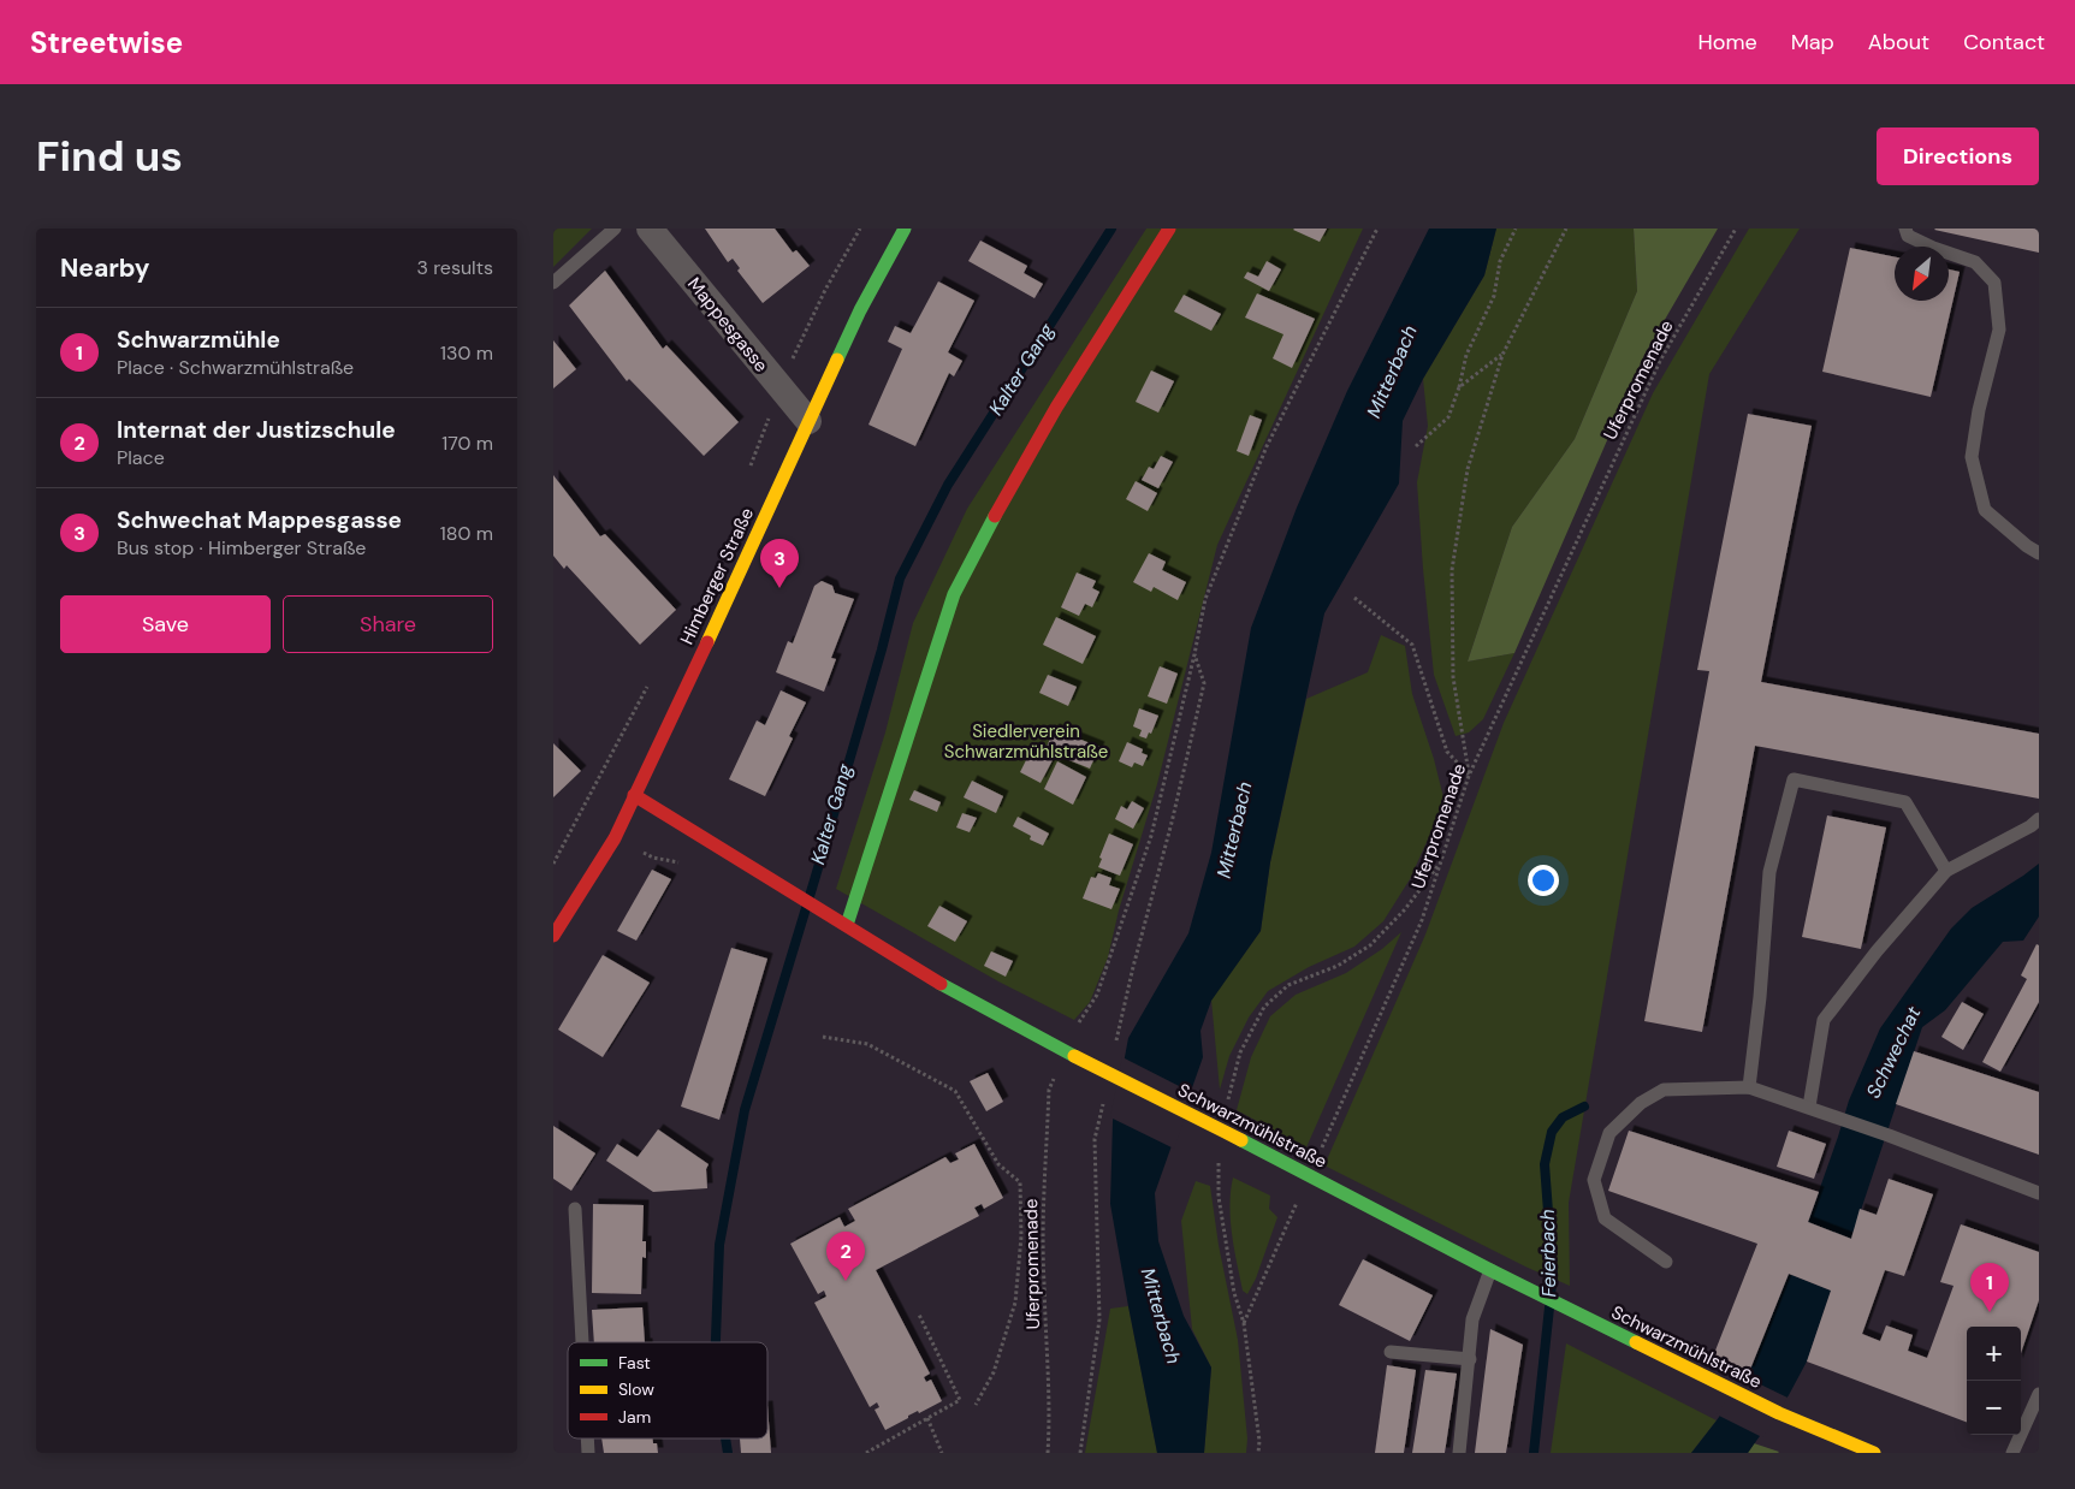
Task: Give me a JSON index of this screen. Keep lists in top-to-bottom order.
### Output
{
  "streets": {
    "street": ["Mappesgasse", "Himberger Straße", "Schwarzmühlstraße"],
    "path": ["Uferpromenade"]
  },
  "crossings": [
    ["Mappesgasse", "Himberger Straße"],
    ["Uferpromenade", "Schwarzmühlstraße"],
    ["Himberger Straße", "Schwarzmühlstraße"]
  ],
  "water": [
    "Kalter Gang",
    "Mitterbach",
    "Schwechat",
    "Feierbach"
  ],
  "parks": ["Siedlerverein Schwarzmühlstraße"],
  "legend": ["Fast", "Slow", "Jam"],
  "north": "bottom left",
  "page": {
    "header": "Streetwise",
    "nav": [
      "Home",
      "Map",
      "About",
      "Contact"
    ],
    "buttons": [
      "Directions",
      ["Save", "Share"]
    ],
    "title": "Find us",
    "heading": ["Nearby", "3 results"],
    "list": [
      {
        "mark": "1",
        "name": "Schwarzmühle",
        "note": "Place · Schwarzmühlstraße",
        "value": "130 m"
      },
      {
        "mark": "2",
        "name": "Internat der Justizschule",
        "note": "Place",
        "value": "170 m"
      },
      {
        "mark": "3",
        "name": "Schwechat Mappesgasse",
        "note": "Bus stop · Himberger Straße",
        "value": "180 m"
      }
    ],
    "pins": ["3", "2", "1"],
    "map_buttons": ["+", "−"]
  }
}
